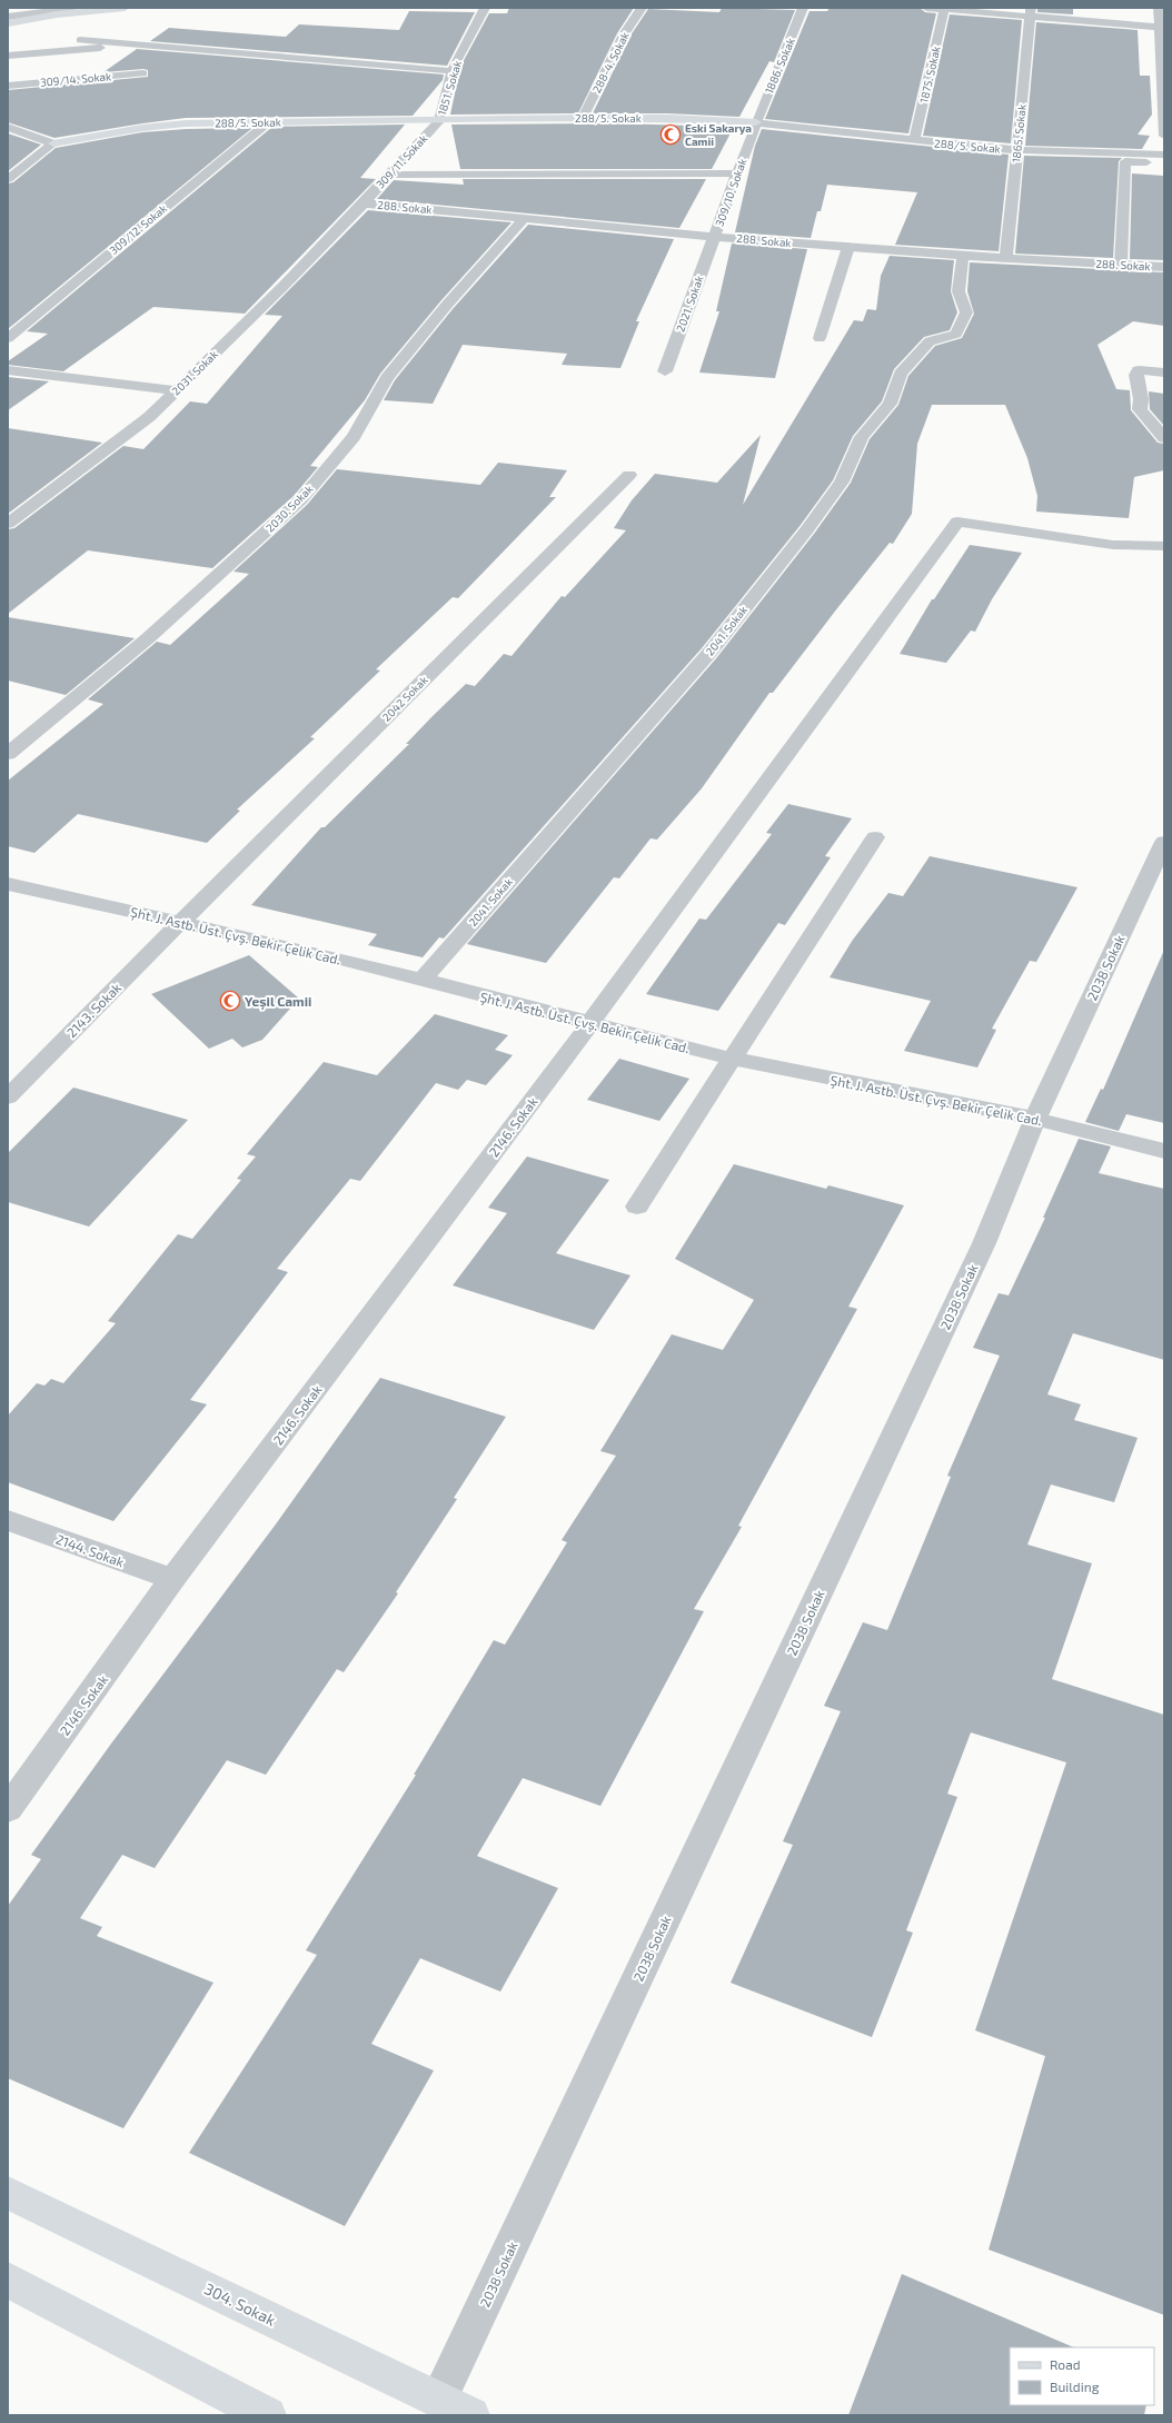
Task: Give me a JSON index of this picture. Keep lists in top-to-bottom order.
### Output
{
  "streets": {
    "street": [
      "288-4. Sokak",
      "1886. Sokak",
      "1875. Sokak",
      "309/14. Sokak",
      "1851. Sokak",
      "288/5. Sokak",
      "1865. Sokak",
      "309/11. Sokak",
      "309/10. Sokak",
      "288. Sokak",
      "309/12. Sokak",
      "2021. Sokak",
      "2031. Sokak",
      "2030. Sokak",
      "2041. Sokak",
      "2042 Sokak",
      "Şht. J. Astb. Üst. Çvş. Bekir Çelik Cad.",
      "2038 Sokak",
      "2143. Sokak",
      "2146. Sokak",
      "2144. Sokak",
      "304. Sokak"
    ]
  },
  "crossings": [
    ["288-4. Sokak", "288/5. Sokak"],
    ["1886. Sokak", "288/5. Sokak"],
    ["1886. Sokak", "309/10. Sokak"],
    ["1875. Sokak", "288/5. Sokak"],
    ["1851. Sokak", "288/5. Sokak"],
    ["1851. Sokak", "309/11. Sokak"],
    ["288/5. Sokak", "1865. Sokak"],
    ["288/5. Sokak", "309/11. Sokak"],
    ["288/5. Sokak", "309/10. Sokak"],
    ["288/5. Sokak", "309/12. Sokak"],
    ["1865. Sokak", "288. Sokak"],
    ["309/11. Sokak", "288. Sokak"],
    ["309/11. Sokak", "2031. Sokak"],
    ["309/10. Sokak", "288. Sokak"],
    ["309/10. Sokak", "2021. Sokak"],
    ["288. Sokak", "2021. Sokak"],
    ["288. Sokak", "2031. Sokak"],
    ["288. Sokak", "2030. Sokak"],
    ["288. Sokak", "2041. Sokak"],
    ["2041. Sokak", "Şht. J. Astb. Üst. Çvş. Bekir Çelik Cad."],
    ["2042 Sokak", "Şht. J. Astb. Üst. Çvş. Bekir Çelik Cad."],
    ["2042 Sokak", "2143. Sokak"],
    ["Şht. J. Astb. Üst. Çvş. Bekir Çelik Cad.", "2038 Sokak"],
    ["Şht. J. Astb. Üst. Çvş. Bekir Çelik Cad.", "2143. Sokak"],
    ["Şht. J. Astb. Üst. Çvş. Bekir Çelik Cad.", "2146. Sokak"],
    ["2038 Sokak", "304. Sokak"],
    ["2146. Sokak", "2144. Sokak"]
  ],
  "places": {
    "mosque": ["Eski Sakarya Camii", "Yeşil Camii"]
  },
  "legend": ["Road", "Building"]
}
